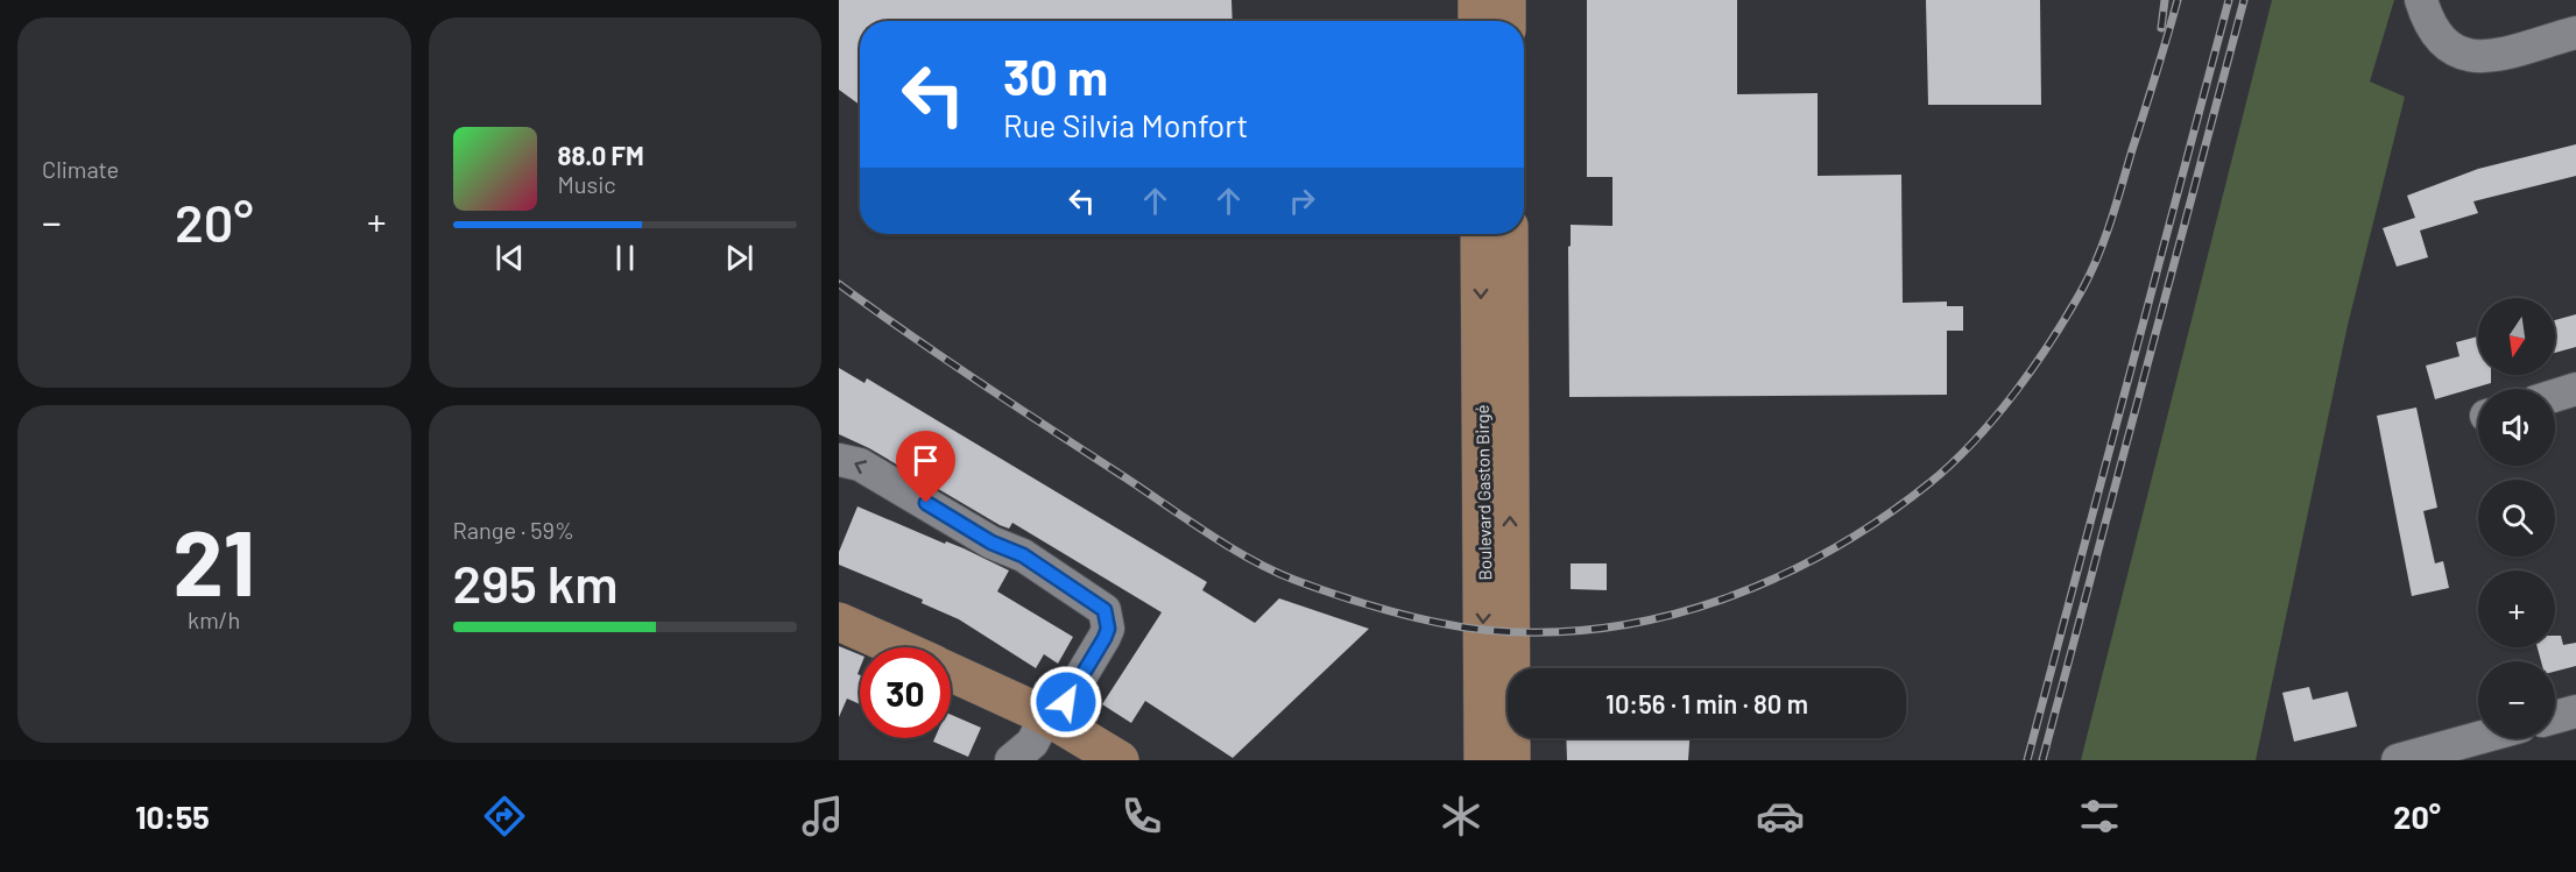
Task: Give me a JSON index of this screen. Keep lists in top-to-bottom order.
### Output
{
  "streets": {
    "main road": ["Boulevard Gaston Birgé"]
  },
  "north": "bottom",
  "page": {
    "tile": [
      "Climate",
      ["21", "km/h"],
      ["Range · 59%", "295 km"]
    ],
    "turn": ["30 m", "Rue Silvia Monfort"],
    "song": ["88.0 FM", "Music"],
    "heat": ["−", "20°", "+"],
    "map_buttons": ["+", "−"],
    "limit": "30",
    "trip": "10:56 · 1 min · 80 m",
    "tabs": ["10:55", "20°"]
  }
}
